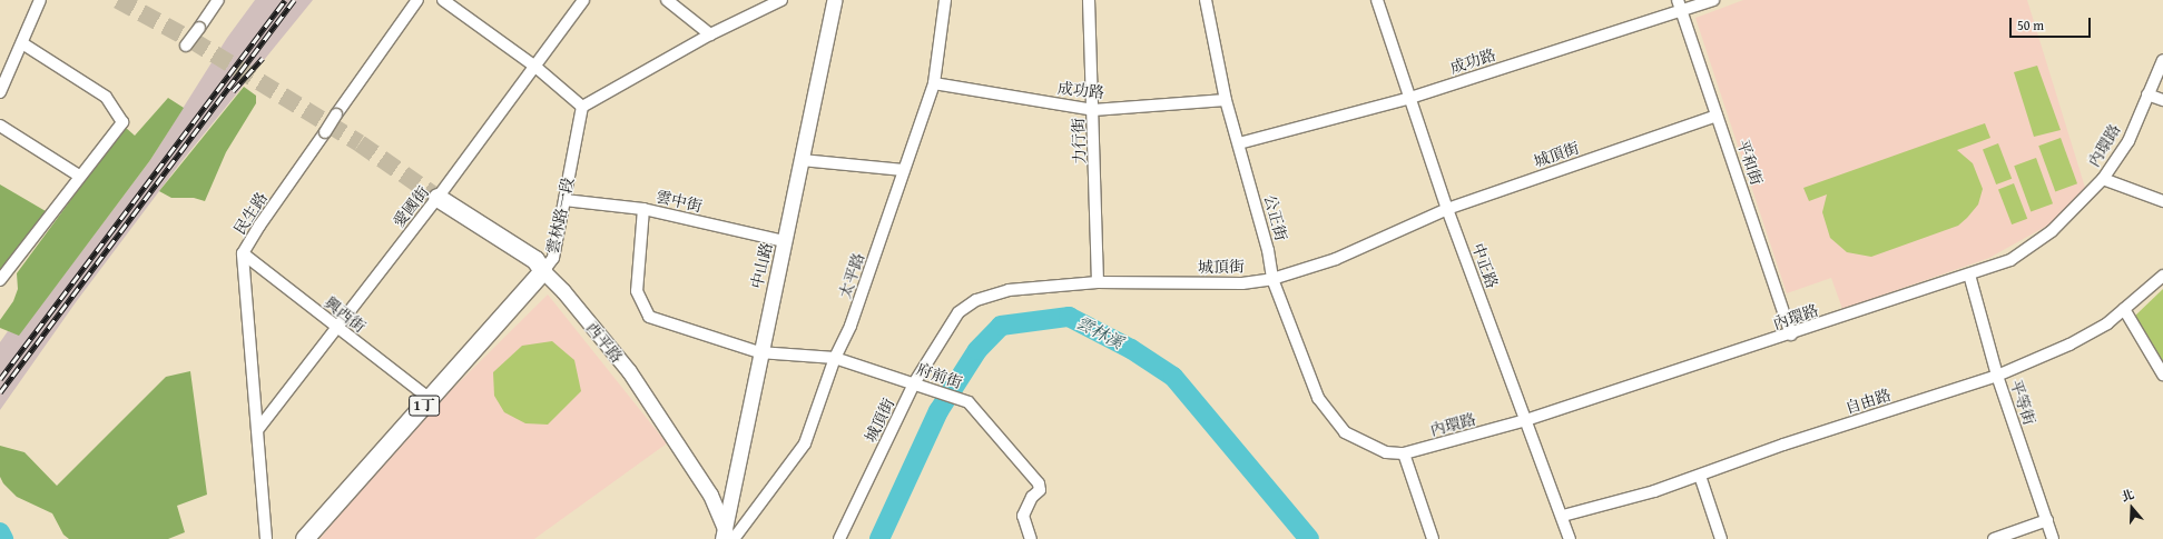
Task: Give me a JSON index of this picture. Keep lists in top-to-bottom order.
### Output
{
  "streets": {
    "main road": ["雲林路一段", "西平路", "1丁"],
    "street": [
      "成功路",
      "力行街",
      "內環路",
      "城頂街",
      "平和街",
      "雲中街",
      "愛國街",
      "民生路",
      "公正街",
      "中山路",
      "中正路",
      "太平路",
      "興西街",
      "府前街",
      "自由路",
      "平等街"
    ]
  },
  "crossings": [
    ["成功路", "力行街"],
    ["成功路", "平和街"],
    ["成功路", "公正街"],
    ["成功路", "中正路"],
    ["成功路", "太平路"],
    ["力行街", "城頂街"],
    ["內環路", "平和街"],
    ["內環路", "公正街"],
    ["內環路", "中正路"],
    ["內環路", "平等街"],
    ["城頂街", "平和街"],
    ["城頂街", "公正街"],
    ["城頂街", "中正路"],
    ["城頂街", "府前街"],
    ["雲中街", "雲林路一段"],
    ["雲中街", "中山路"],
    ["雲中街", "府前街"],
    ["愛國街", "民生路"],
    ["愛國街", "興西街"],
    ["愛國街", "西平路"],
    ["民生路", "興西街"],
    ["雲林路一段", "興西街"],
    ["雲林路一段", "西平路"],
    ["中山路", "太平路"],
    ["中山路", "西平路"],
    ["中山路", "府前街"],
    ["中正路", "自由路"],
    ["太平路", "西平路"],
    ["太平路", "府前街"],
    ["自由路", "平等街"]
  ],
  "water": ["雲林溪"],
  "scale_bar": "50 m",
  "north": "top"
}
